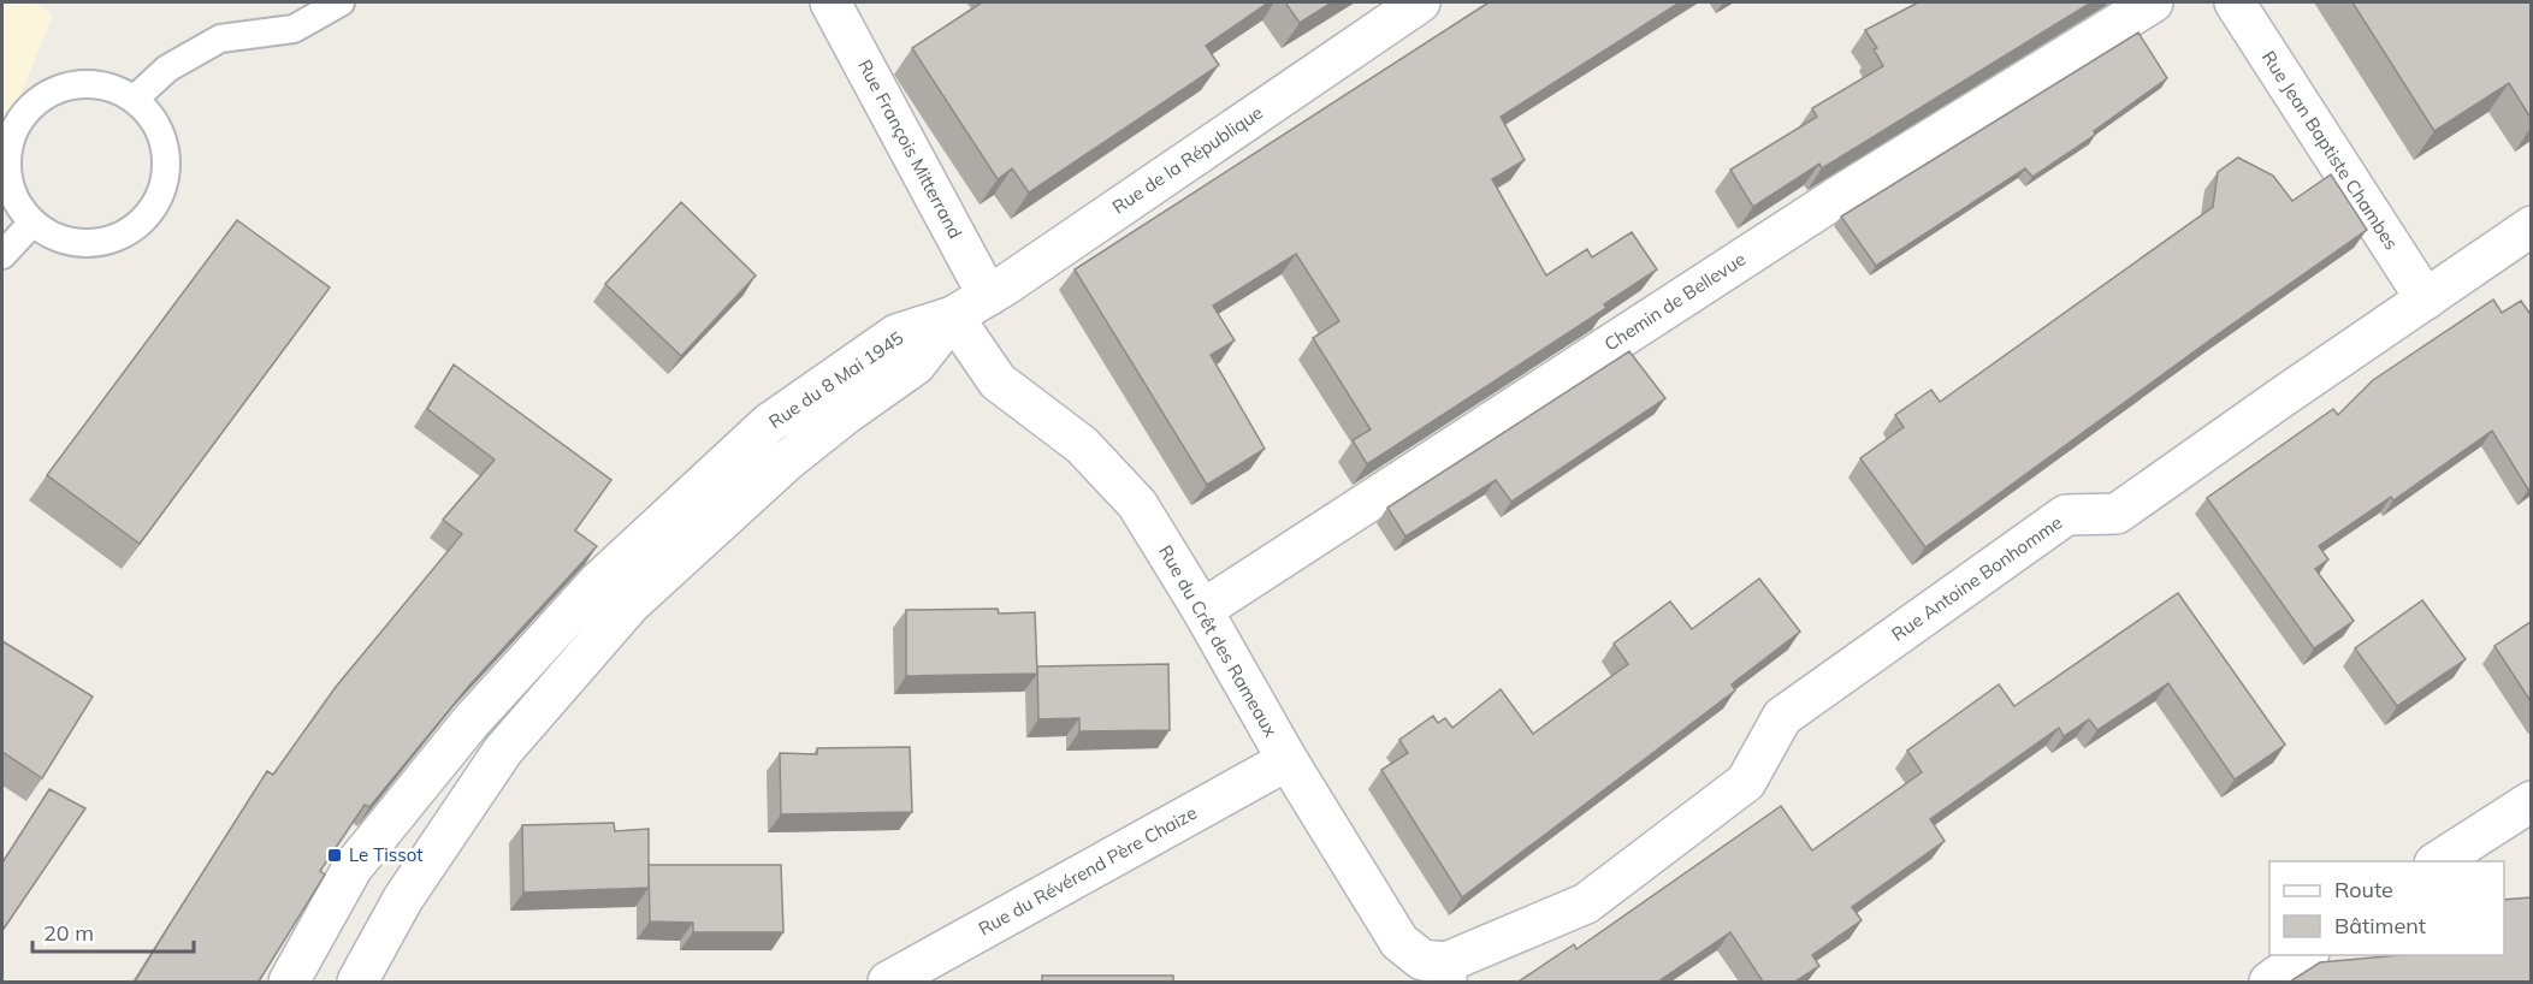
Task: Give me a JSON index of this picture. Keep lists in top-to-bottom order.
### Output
{
  "streets": {
    "street": [
      "Rue François Mitterrand",
      "Rue Jean Baptiste Chambes",
      "Rue de la République",
      "Chemin de Bellevue",
      "Rue du 8 Mai 1945",
      "Rue Antoine Bonhomme",
      "Rue du Crêt des Rameaux",
      "Rue du Révérend Père Chaize"
    ]
  },
  "crossings": [
    ["Rue François Mitterrand", "Rue de la République"],
    ["Rue Jean Baptiste Chambes", "Rue Antoine Bonhomme"],
    ["Rue de la République", "Rue du 8 Mai 1945"],
    ["Rue de la République", "Rue du Crêt des Rameaux"],
    ["Chemin de Bellevue", "Rue du Crêt des Rameaux"],
    ["Rue du 8 Mai 1945", "Rue du Crêt des Rameaux"],
    ["Rue Antoine Bonhomme", "Rue du Crêt des Rameaux"],
    ["Rue du Crêt des Rameaux", "Rue du Révérend Père Chaize"]
  ],
  "places": {
    "transit": ["Le Tissot"]
  },
  "legend": ["Route", "Bâtiment"],
  "scale_bar": "20 m"
}
